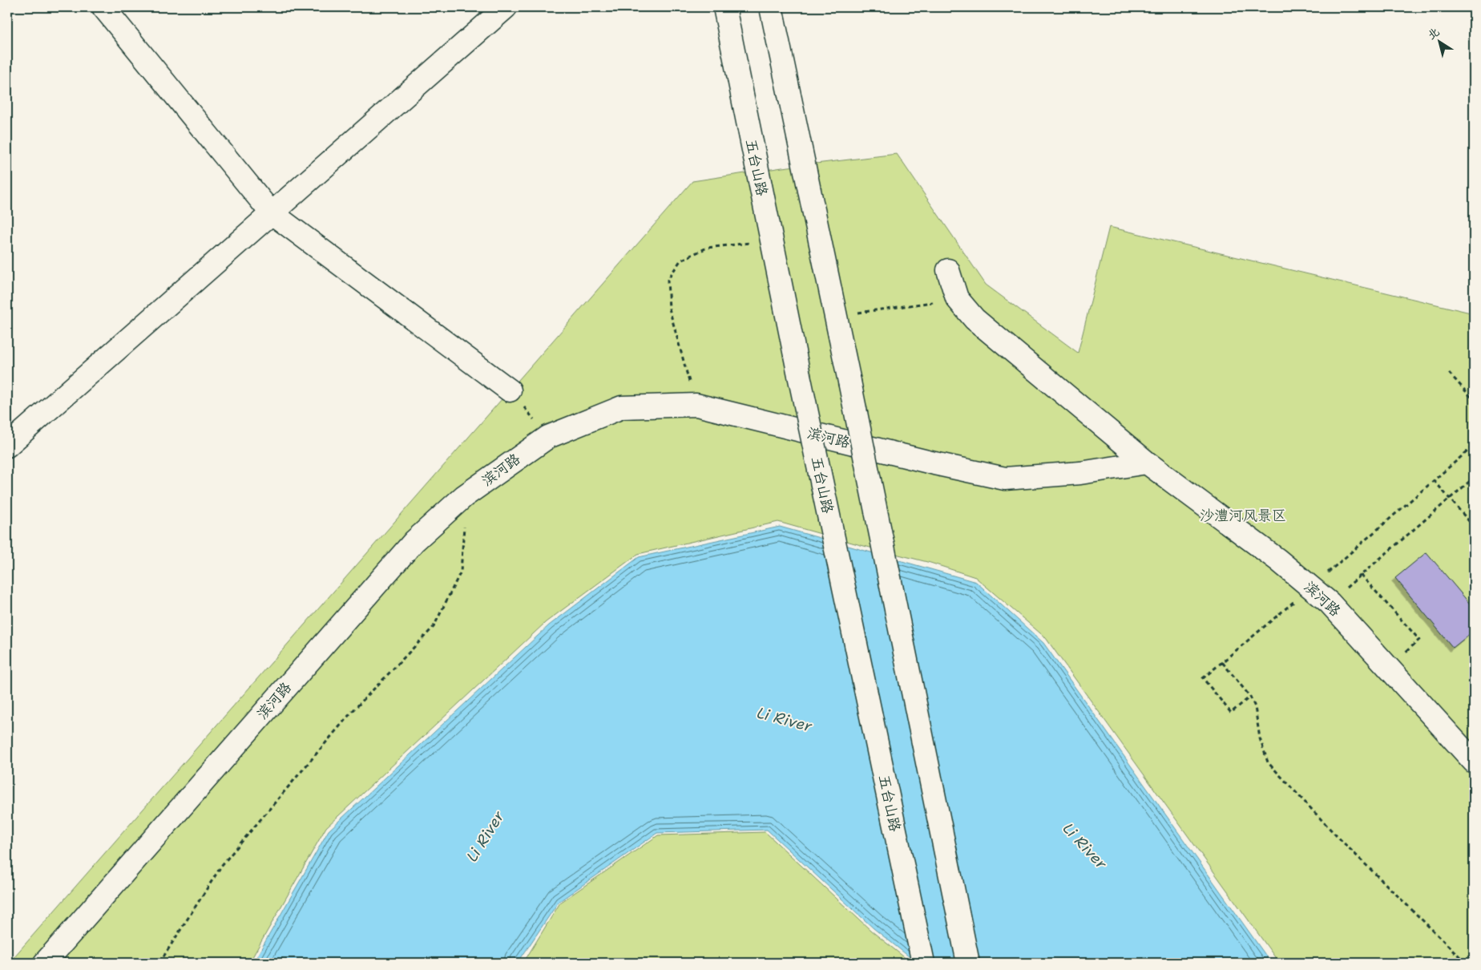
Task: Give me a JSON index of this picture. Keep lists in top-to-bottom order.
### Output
{
  "streets": {
    "street": ["五台山路", "滨河路"]
  },
  "water": ["Li River"],
  "parks": ["沙澧河风景区"],
  "north": "top left"
}
